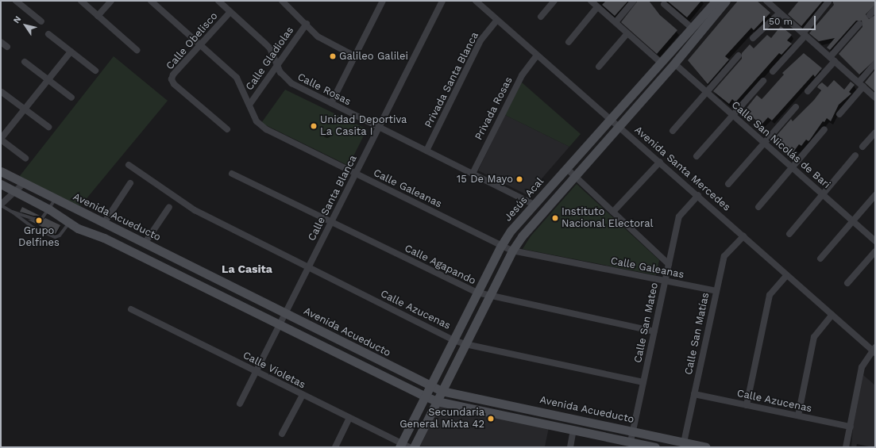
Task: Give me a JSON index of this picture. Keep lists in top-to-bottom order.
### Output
{
  "streets": {
    "street": [
      "Calle Obelisco",
      "Calle Gladiolas",
      "Privada Santa Blanca",
      "Calle Rosas",
      "Privada Rosas",
      "Calle San Nicolás de Bari",
      "Avenida Santa Mercedes",
      "Calle Galeanas",
      "Calle Santa Blanca",
      "Jesús Acal",
      "Avenida Acueducto",
      "Calle Agapando",
      "Calle Azucenas",
      "Calle San Mateo",
      "Calle San Matías",
      "Calle Violetas"
    ]
  },
  "crossings": [
    ["Calle Obelisco", "Calle Rosas"],
    ["Calle Obelisco", "Calle Galeanas"],
    ["Calle Gladiolas", "Calle Rosas"],
    ["Calle Gladiolas", "Calle Galeanas"],
    ["Privada Santa Blanca", "Calle Rosas"],
    ["Privada Santa Blanca", "Avenida Santa Mercedes"],
    ["Calle Rosas", "Privada Rosas"],
    ["Calle Rosas", "Calle Santa Blanca"],
    ["Calle Rosas", "Jesús Acal"],
    ["Privada Rosas", "Avenida Santa Mercedes"],
    ["Avenida Santa Mercedes", "Jesús Acal"],
    ["Avenida Santa Mercedes", "Calle San Mateo"],
    ["Avenida Santa Mercedes", "Calle San Matías"],
    ["Calle Galeanas", "Calle Santa Blanca"],
    ["Calle Galeanas", "Jesús Acal"],
    ["Calle Galeanas", "Calle San Mateo"],
    ["Calle Galeanas", "Calle San Matías"],
    ["Calle Santa Blanca", "Avenida Acueducto"],
    ["Calle Santa Blanca", "Calle Agapando"],
    ["Calle Santa Blanca", "Calle Azucenas"],
    ["Calle Santa Blanca", "Calle Violetas"],
    ["Jesús Acal", "Avenida Acueducto"],
    ["Jesús Acal", "Calle Agapando"],
    ["Jesús Acal", "Calle Azucenas"],
    ["Jesús Acal", "Calle Violetas"],
    ["Avenida Acueducto", "Calle San Mateo"],
    ["Avenida Acueducto", "Calle San Matías"],
    ["Calle Agapando", "Calle San Mateo"],
    ["Calle Azucenas", "Calle San Mateo"],
    ["Calle Azucenas", "Calle San Matías"]
  ],
  "districts": ["La Casita"],
  "places": [
    "Galileo Galilei",
    "Unidad Deportiva La Casita I",
    "15 De Mayo",
    "Instituto Nacional Electoral",
    "Grupo Delfines",
    "Secundaria General Mixta 42"
  ],
  "scale_bar": "50 m",
  "north": "top left"
}
